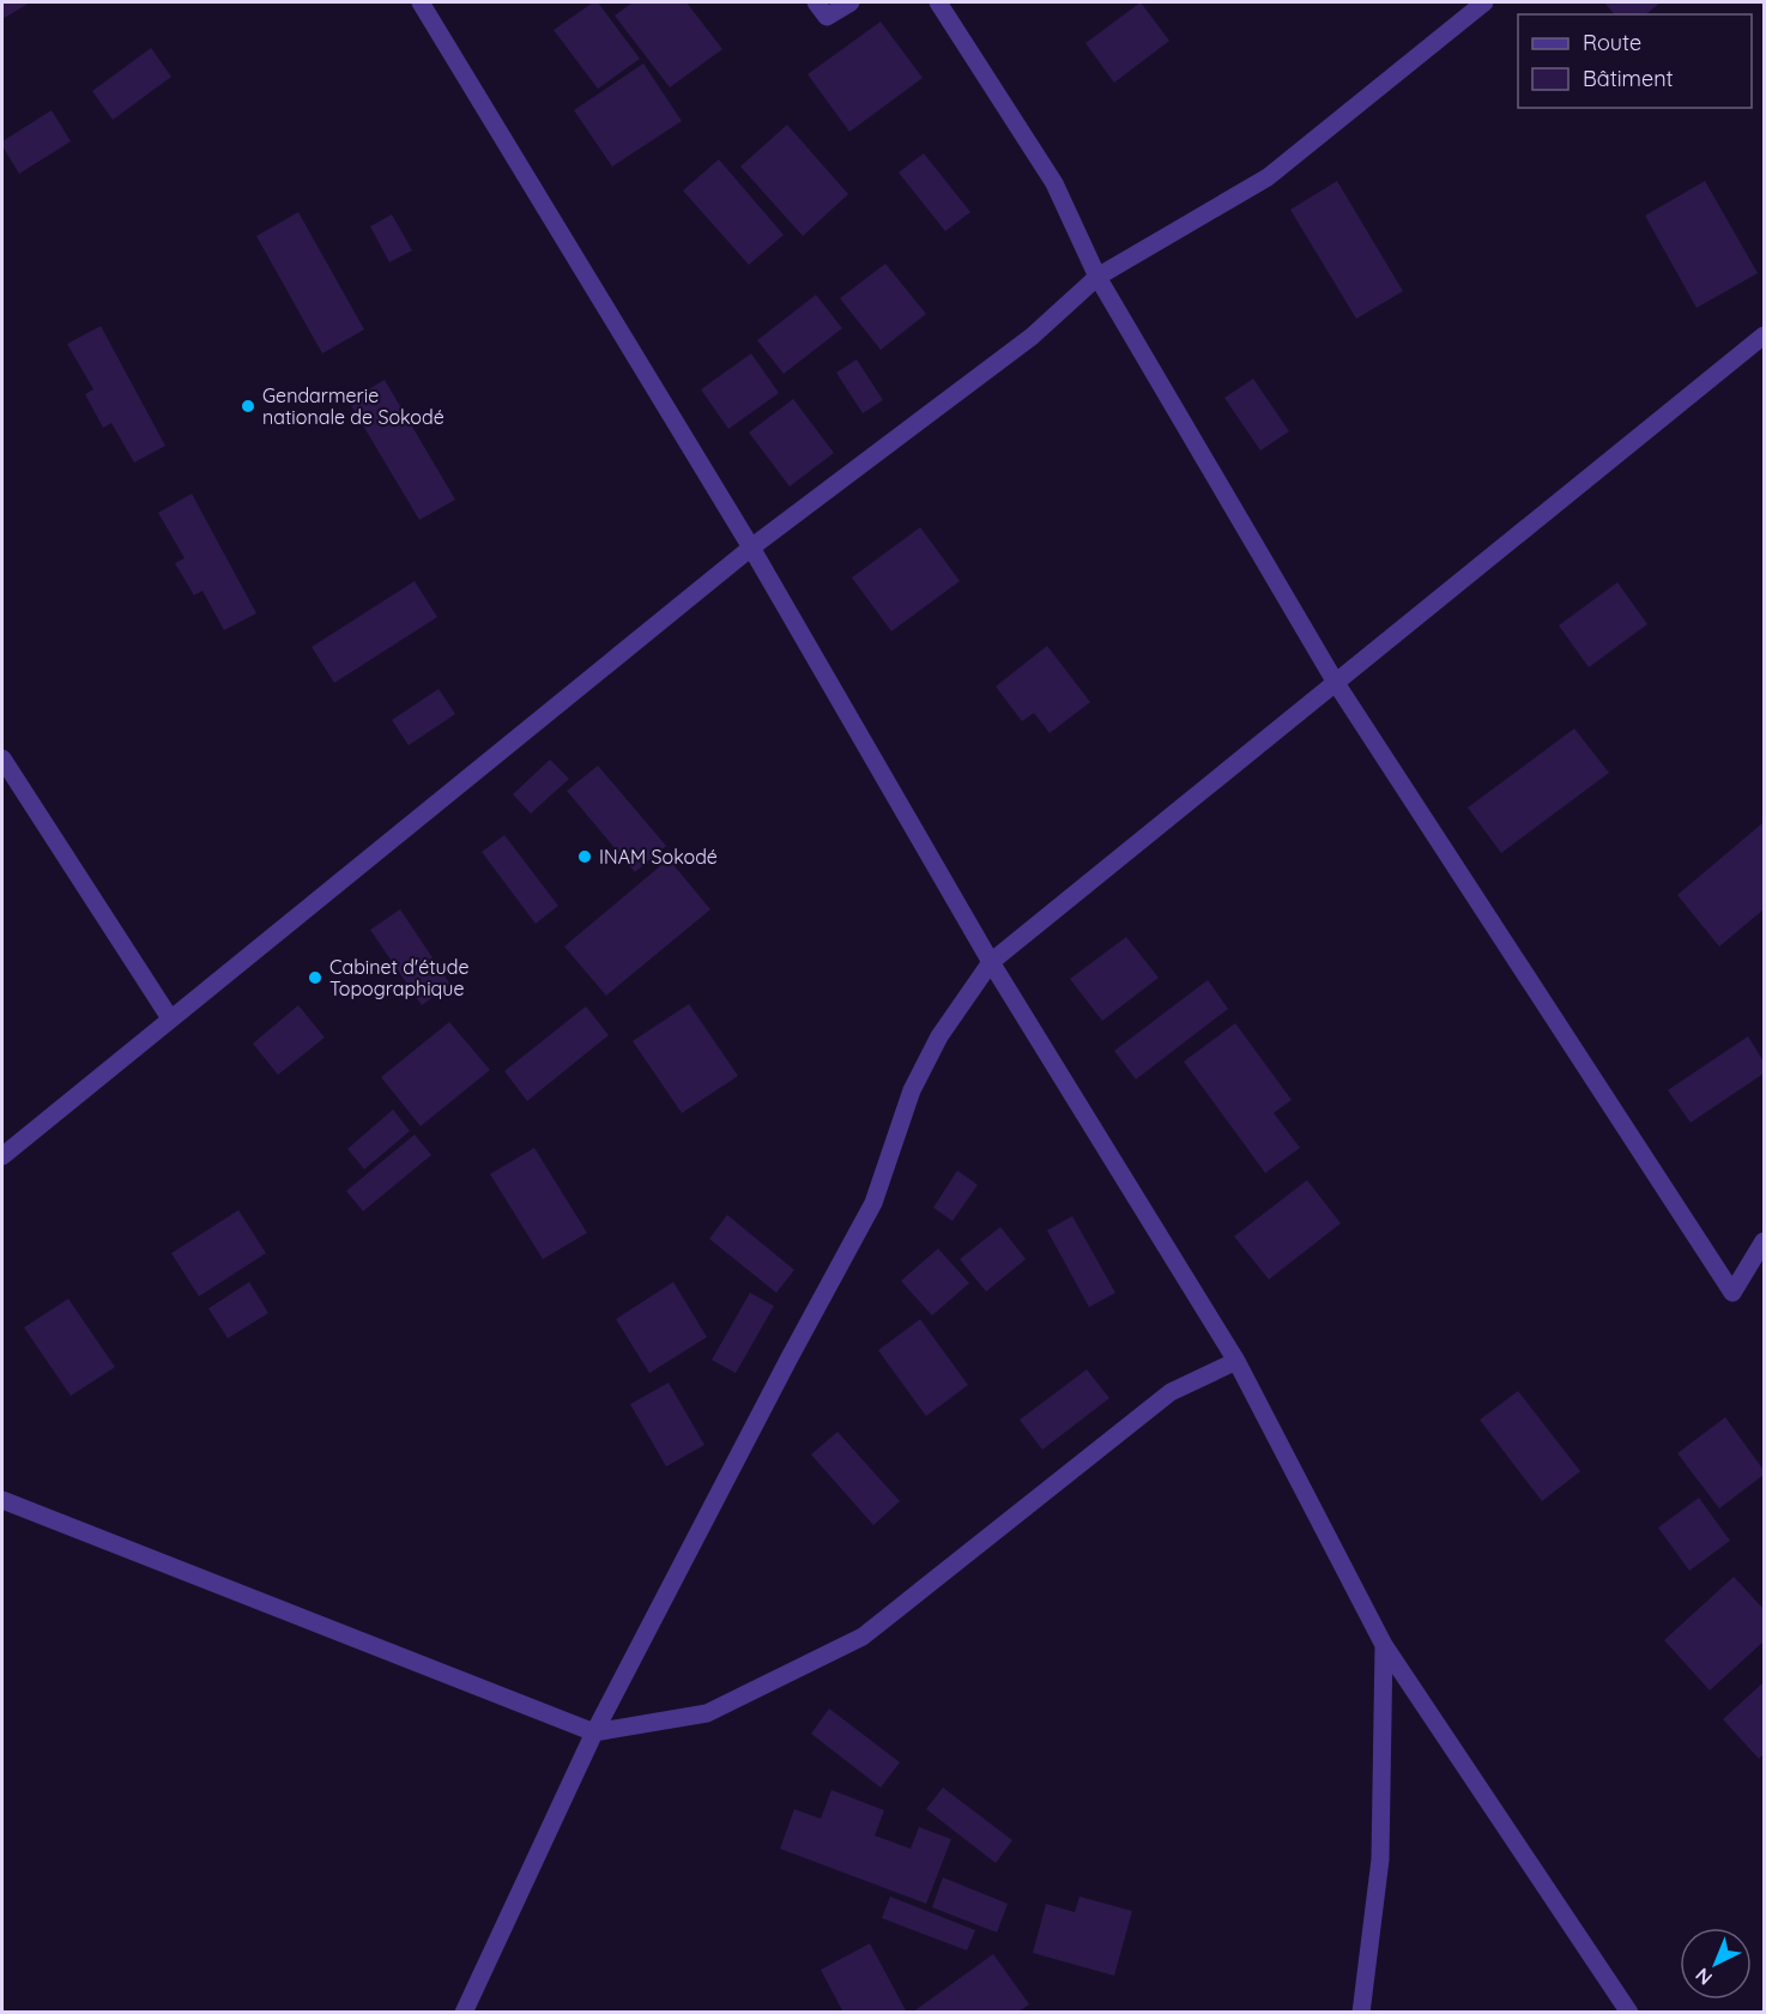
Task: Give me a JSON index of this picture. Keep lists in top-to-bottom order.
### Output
{
  "places": ["Gendarmerie nationale de Sokodé", "INAM Sokodé", "Cabinet d'étude Topographique"],
  "legend": ["Route", "Bâtiment"],
  "north": "bottom left"
}
